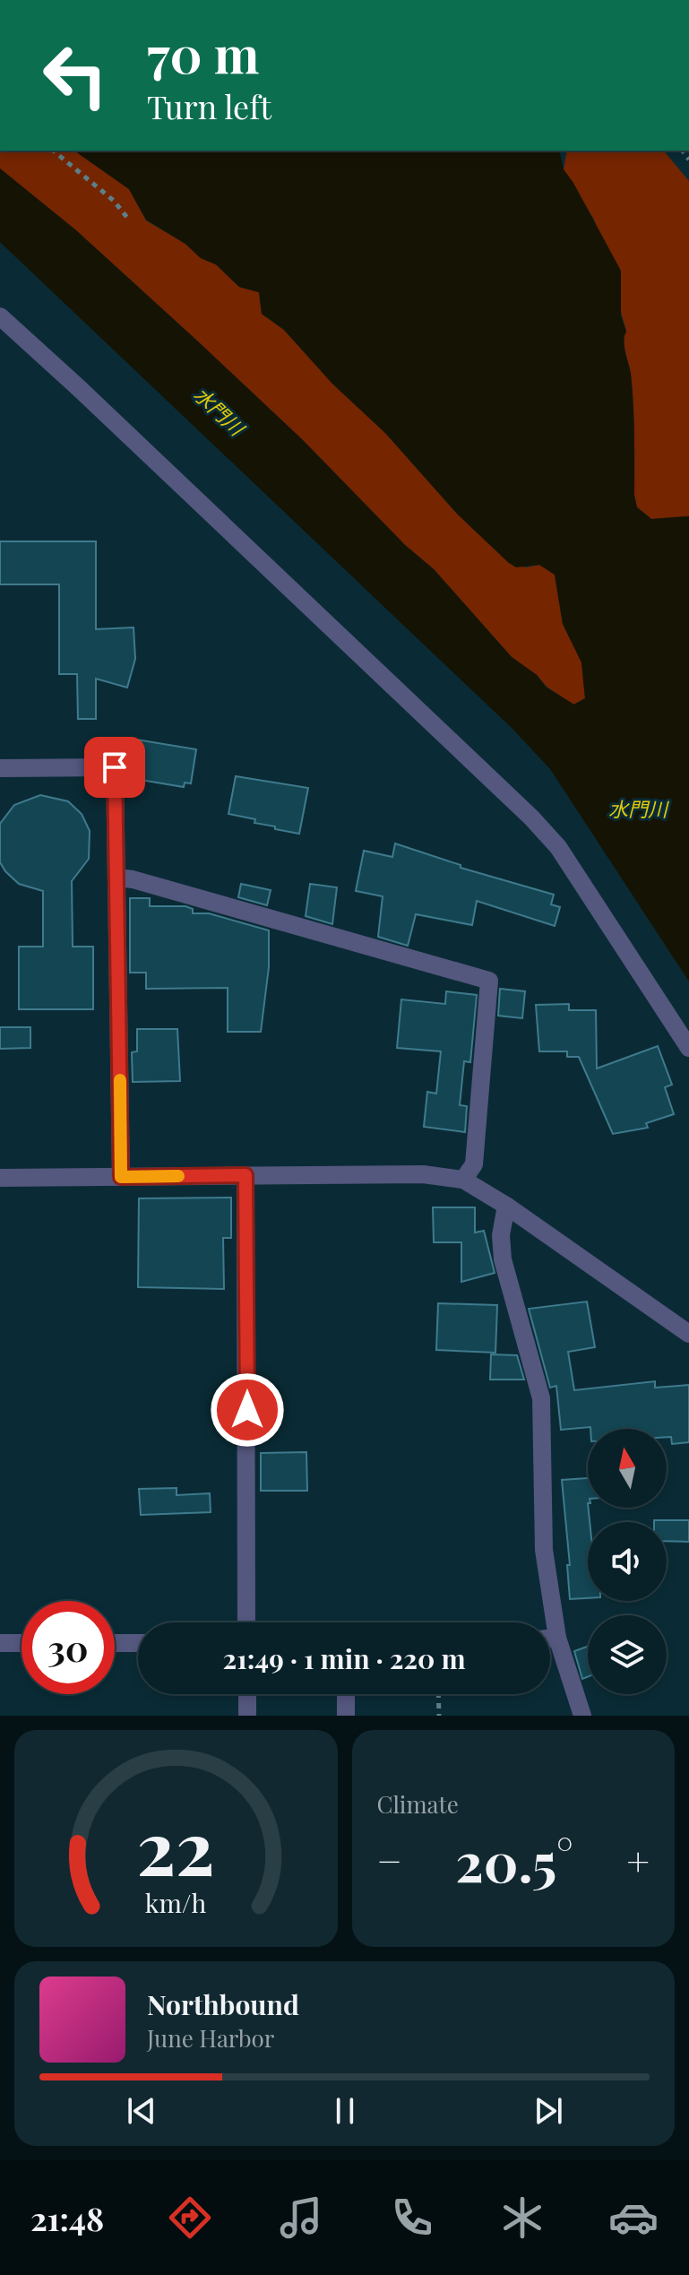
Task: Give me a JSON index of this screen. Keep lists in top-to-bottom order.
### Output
{
  "water": ["水門川"],
  "north": "top",
  "page": {
    "turn": ["70 m", "Turn left"],
    "limit": "30",
    "trip": "21:49 · 1 min · 220 m",
    "tile": "Climate",
    "heat": ["−", "20.5°", "+"],
    "song": ["Northbound", "June Harbor"],
    "tabs": "21:48",
    "gauge": ["22", "km/h"]
  }
}
